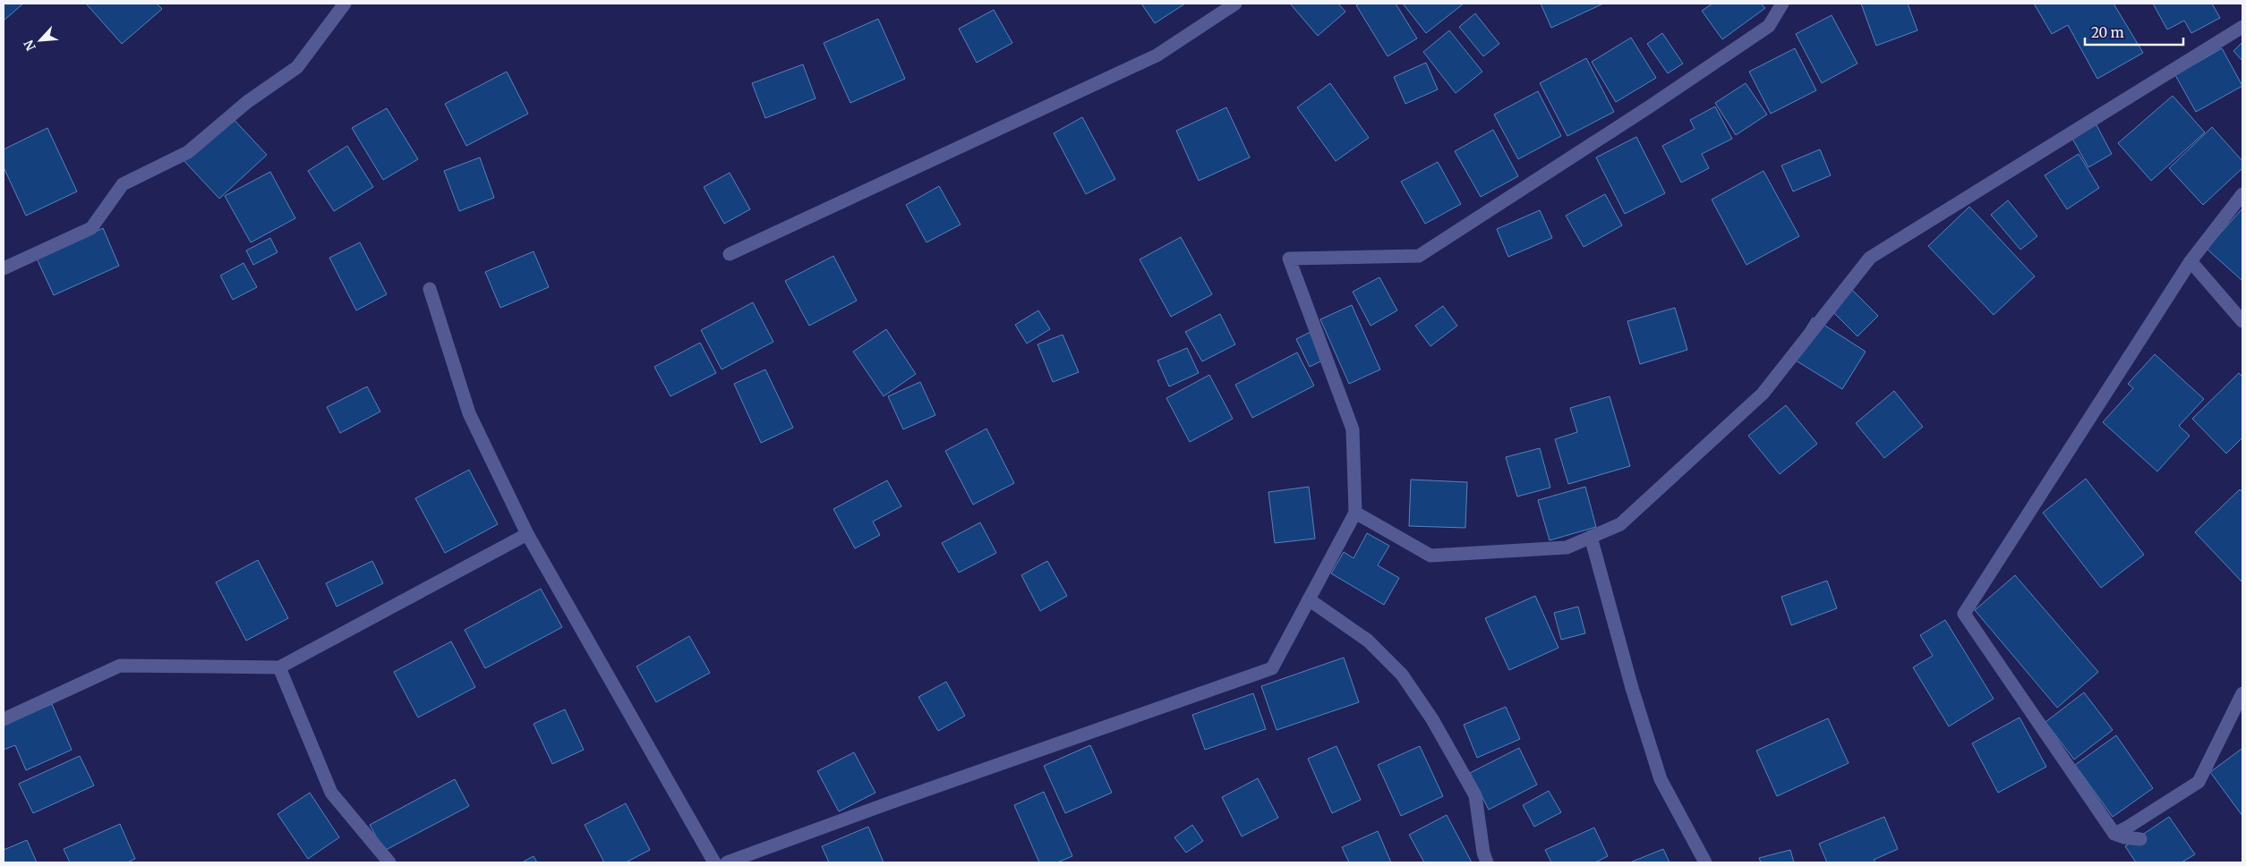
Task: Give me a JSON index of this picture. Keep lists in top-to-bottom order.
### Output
{
  "scale_bar": "20 m",
  "north": "bottom left"
}
